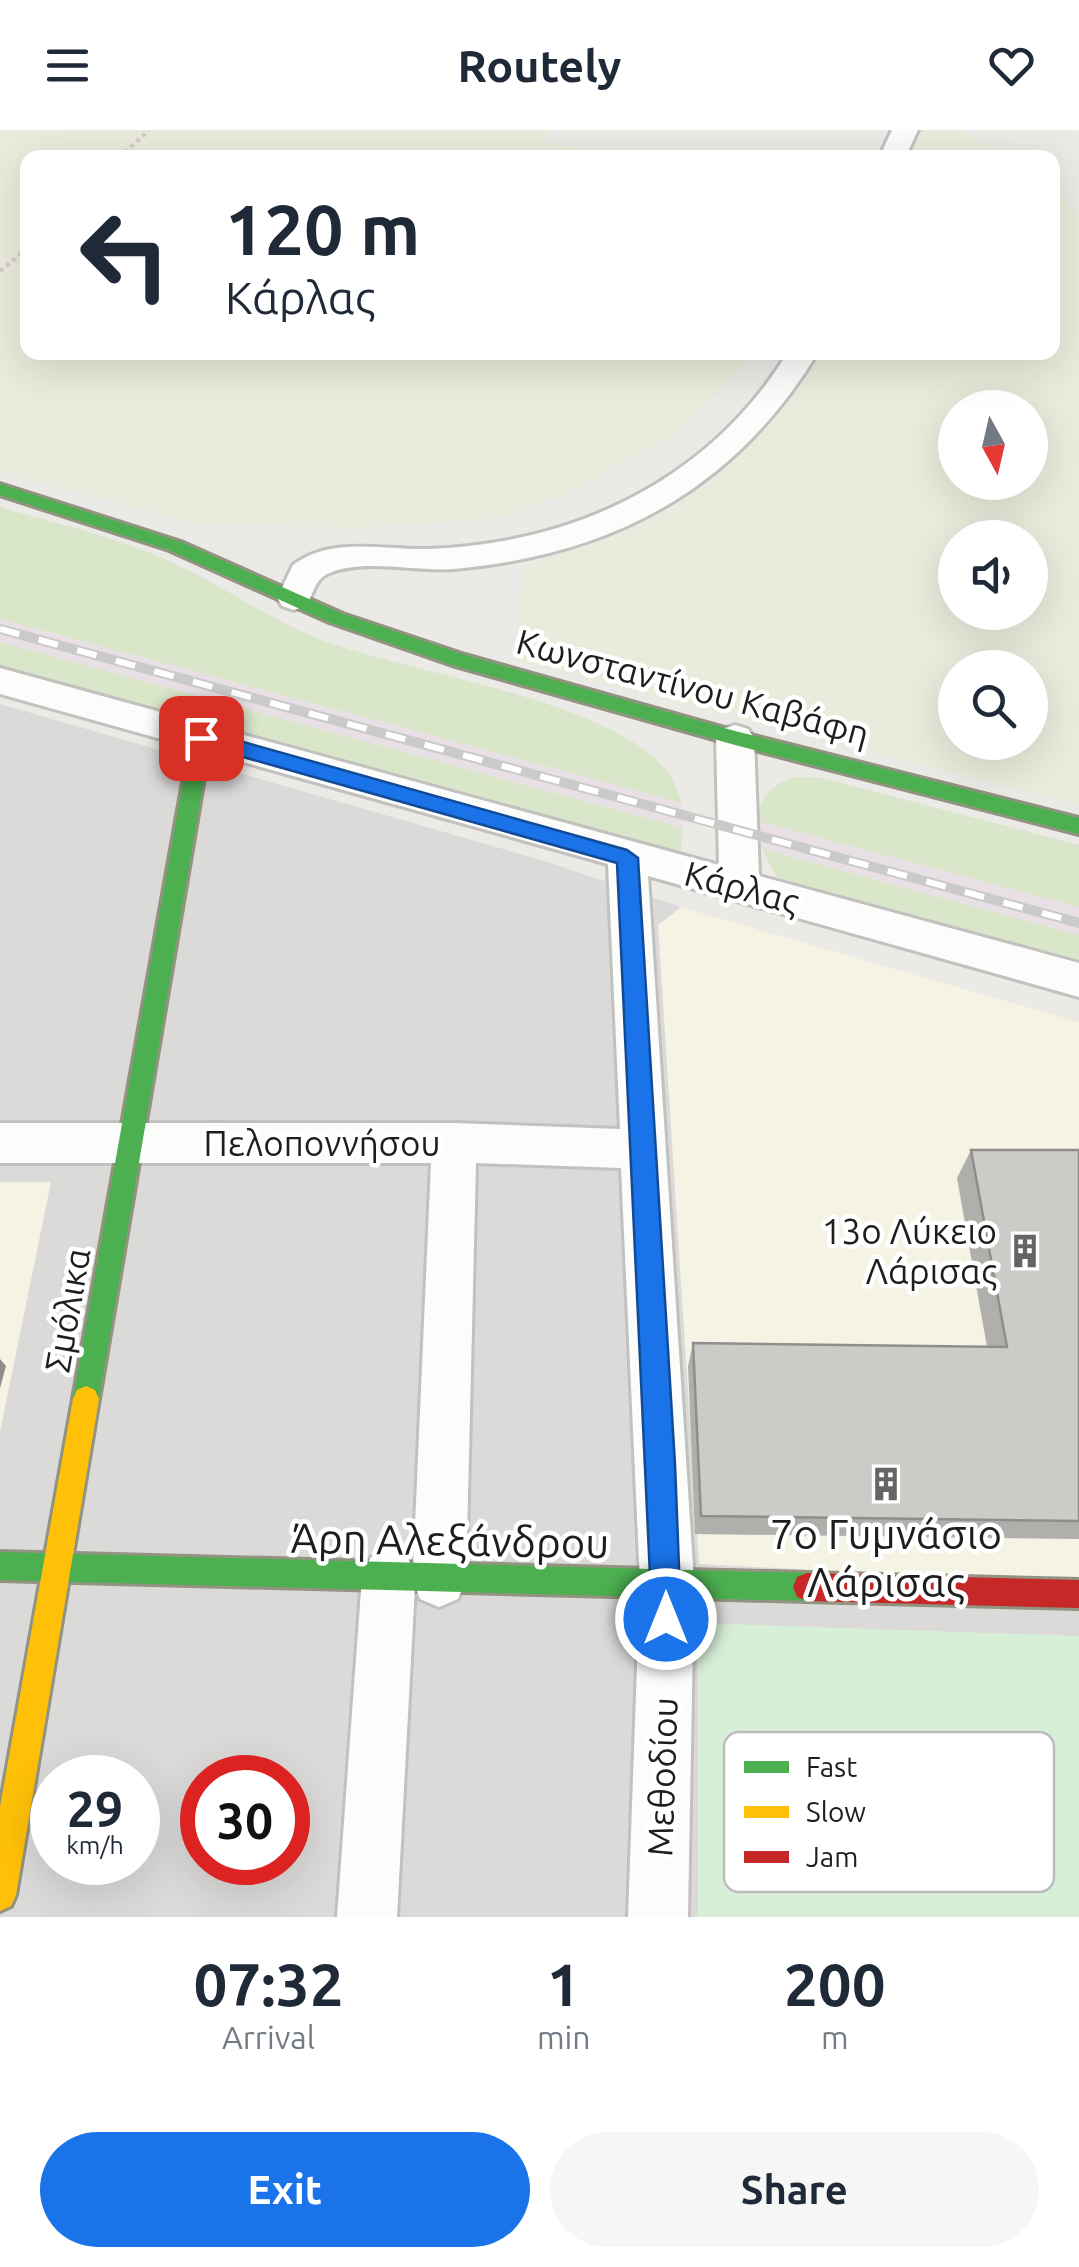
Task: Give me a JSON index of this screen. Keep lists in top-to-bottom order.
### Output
{
  "streets": {
    "street": [
      "Κωνσταντίνου Καβάφη",
      "Κάρλας",
      "Πελοποννήσου",
      "Σμόλικα",
      "Άρη Αλεξάνδρου",
      "Μεθοδίου"
    ]
  },
  "crossings": [
    ["Κάρλας", "Σμόλικα"],
    ["Κάρλας", "Μεθοδίου"],
    ["Πελοποννήσου", "Σμόλικα"],
    ["Πελοποννήσου", "Μεθοδίου"],
    ["Σμόλικα", "Άρη Αλεξάνδρου"],
    ["Άρη Αλεξάνδρου", "Μεθοδίου"]
  ],
  "places": {
    "building": ["13ο Λύκειο Λάρισας", "7ο Γυμνάσιο Λάρισας"]
  },
  "legend": ["Fast", "Slow", "Jam"],
  "north": "bottom",
  "page": {
    "header": "Routely",
    "turn": ["120 m", "Κάρλας"],
    "speed": "29 km/h",
    "limit": "30",
    "eta": [
      "07:32",
      "Arrival",
      "1",
      "min",
      "200",
      "m"
    ],
    "buttons": ["Exit", "Share"]
  }
}
